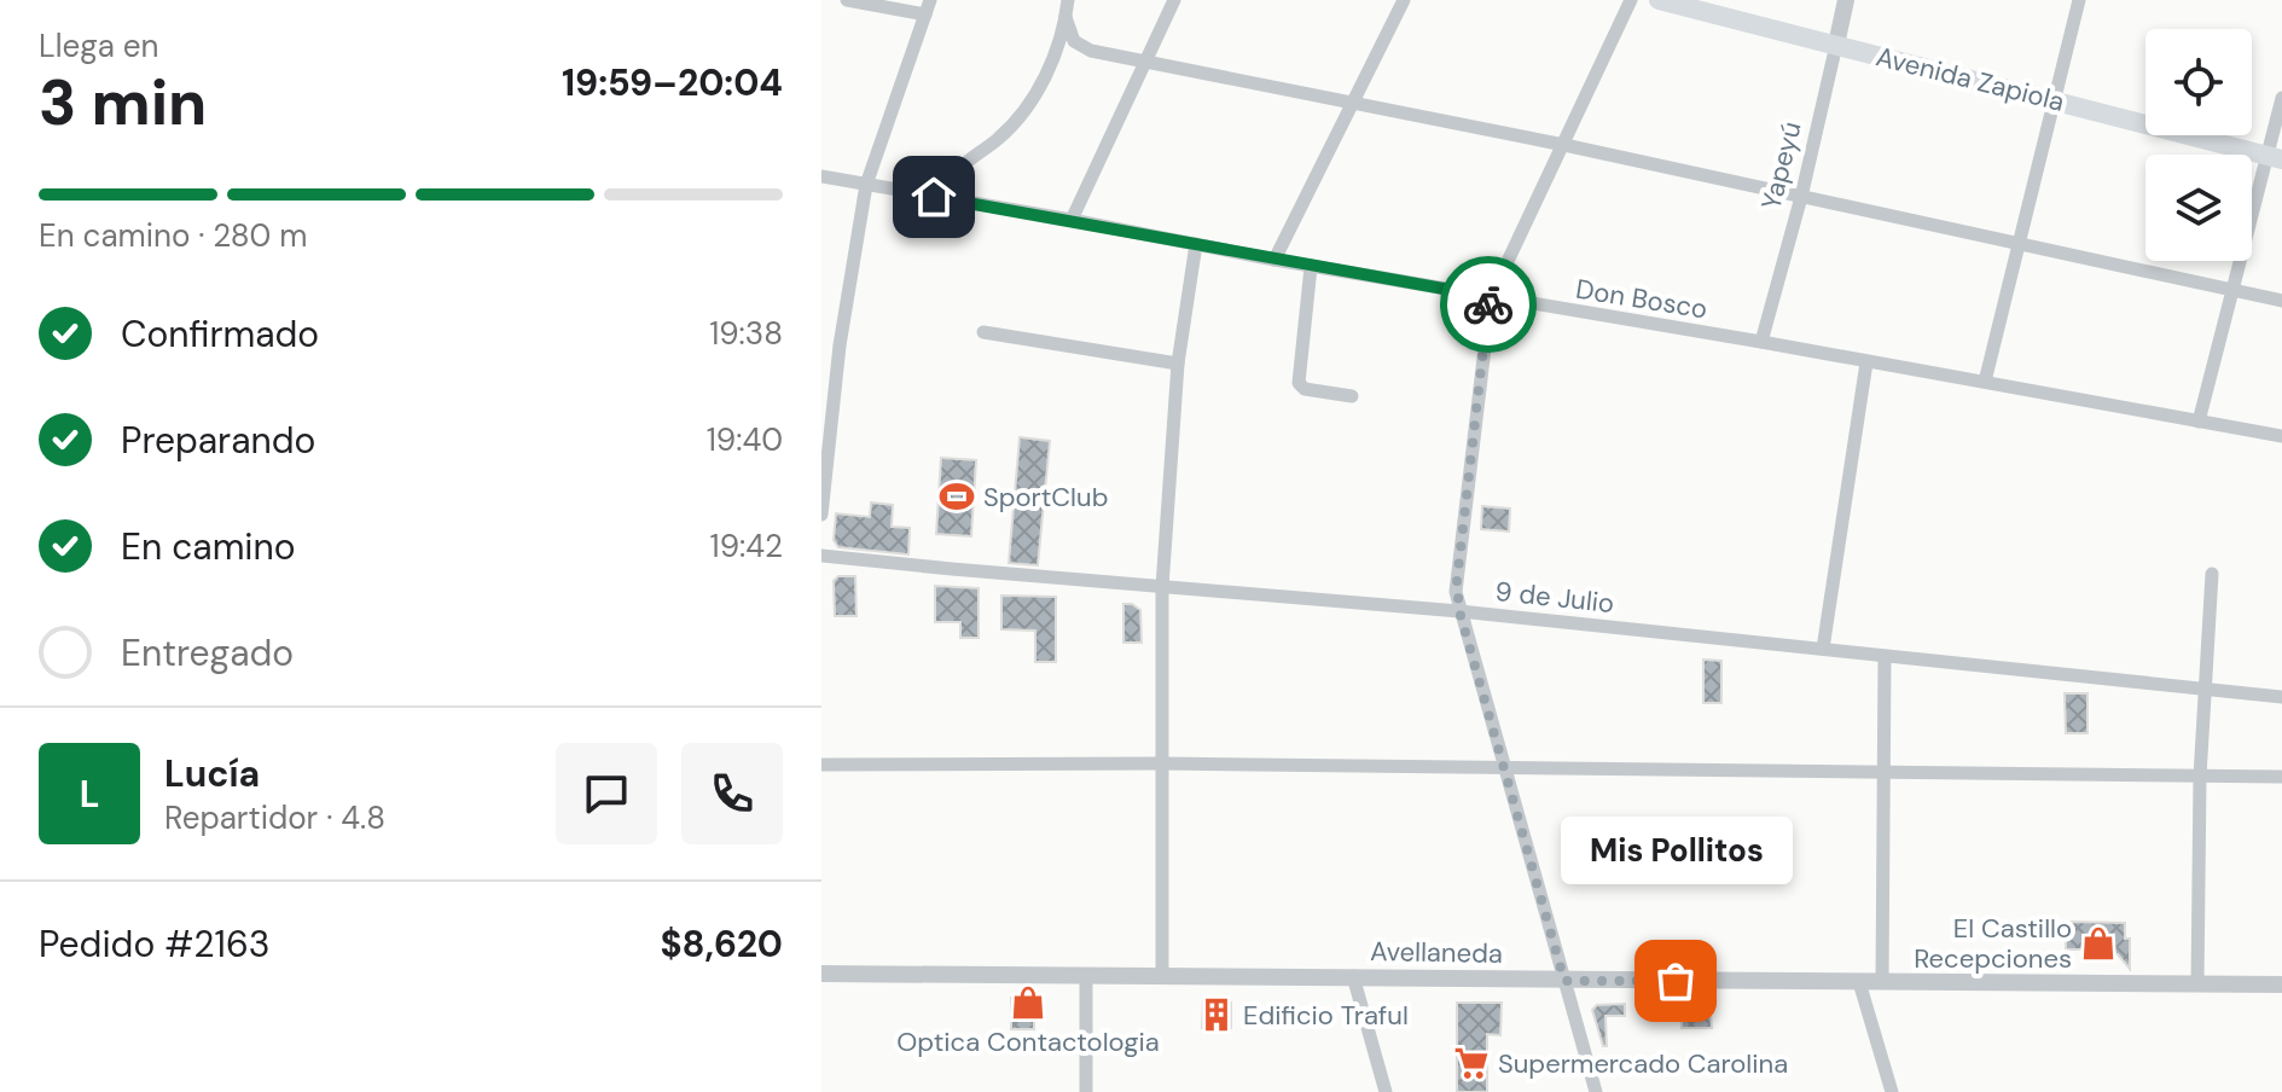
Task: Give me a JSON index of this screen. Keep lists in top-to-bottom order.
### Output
{
  "streets": {
    "main road": ["Avenida Zapiola"],
    "street": [
      "Yapeyú",
      "Don Bosco",
      "9 de Julio",
      "Avellaneda"
    ]
  },
  "crossings": [
    ["Avenida Zapiola", "Yapeyú"],
    ["Yapeyú", "Don Bosco"]
  ],
  "places": {
    "sports": ["SportClub"],
    "shop": ["El Castillo Recepciones", "Optica Contactologia"],
    "other": ["Mis Pollitos"],
    "building": ["Edificio Traful"],
    "supermarket": ["Supermercado Carolina"]
  },
  "page": {
    "heading": ["3 min", "Llega en", "19:59–20:04"],
    "panel": [
      "Lucía",
      "Repartidor · 4.8",
      "Pedido #2163",
      "$8,620"
    ],
    "bar": "En camino · 280 m",
    "list": [
      ["Confirmado", "19:38"],
      ["Preparando", "19:40"],
      ["En camino", "19:42"],
      "Entregado"
    ],
    "round": "L",
    "bubble": "Mis Pollitos"
  }
}
